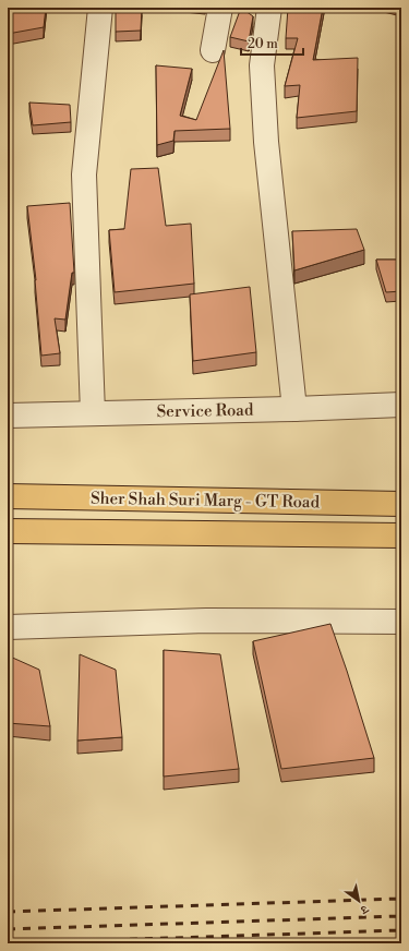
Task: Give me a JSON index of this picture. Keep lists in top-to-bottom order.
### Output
{
  "streets": {
    "main road": ["Sher Shah Suri Marg - GT Road"],
    "street": ["Service Road"]
  },
  "scale_bar": "20 m",
  "north": "bottom right"
}
